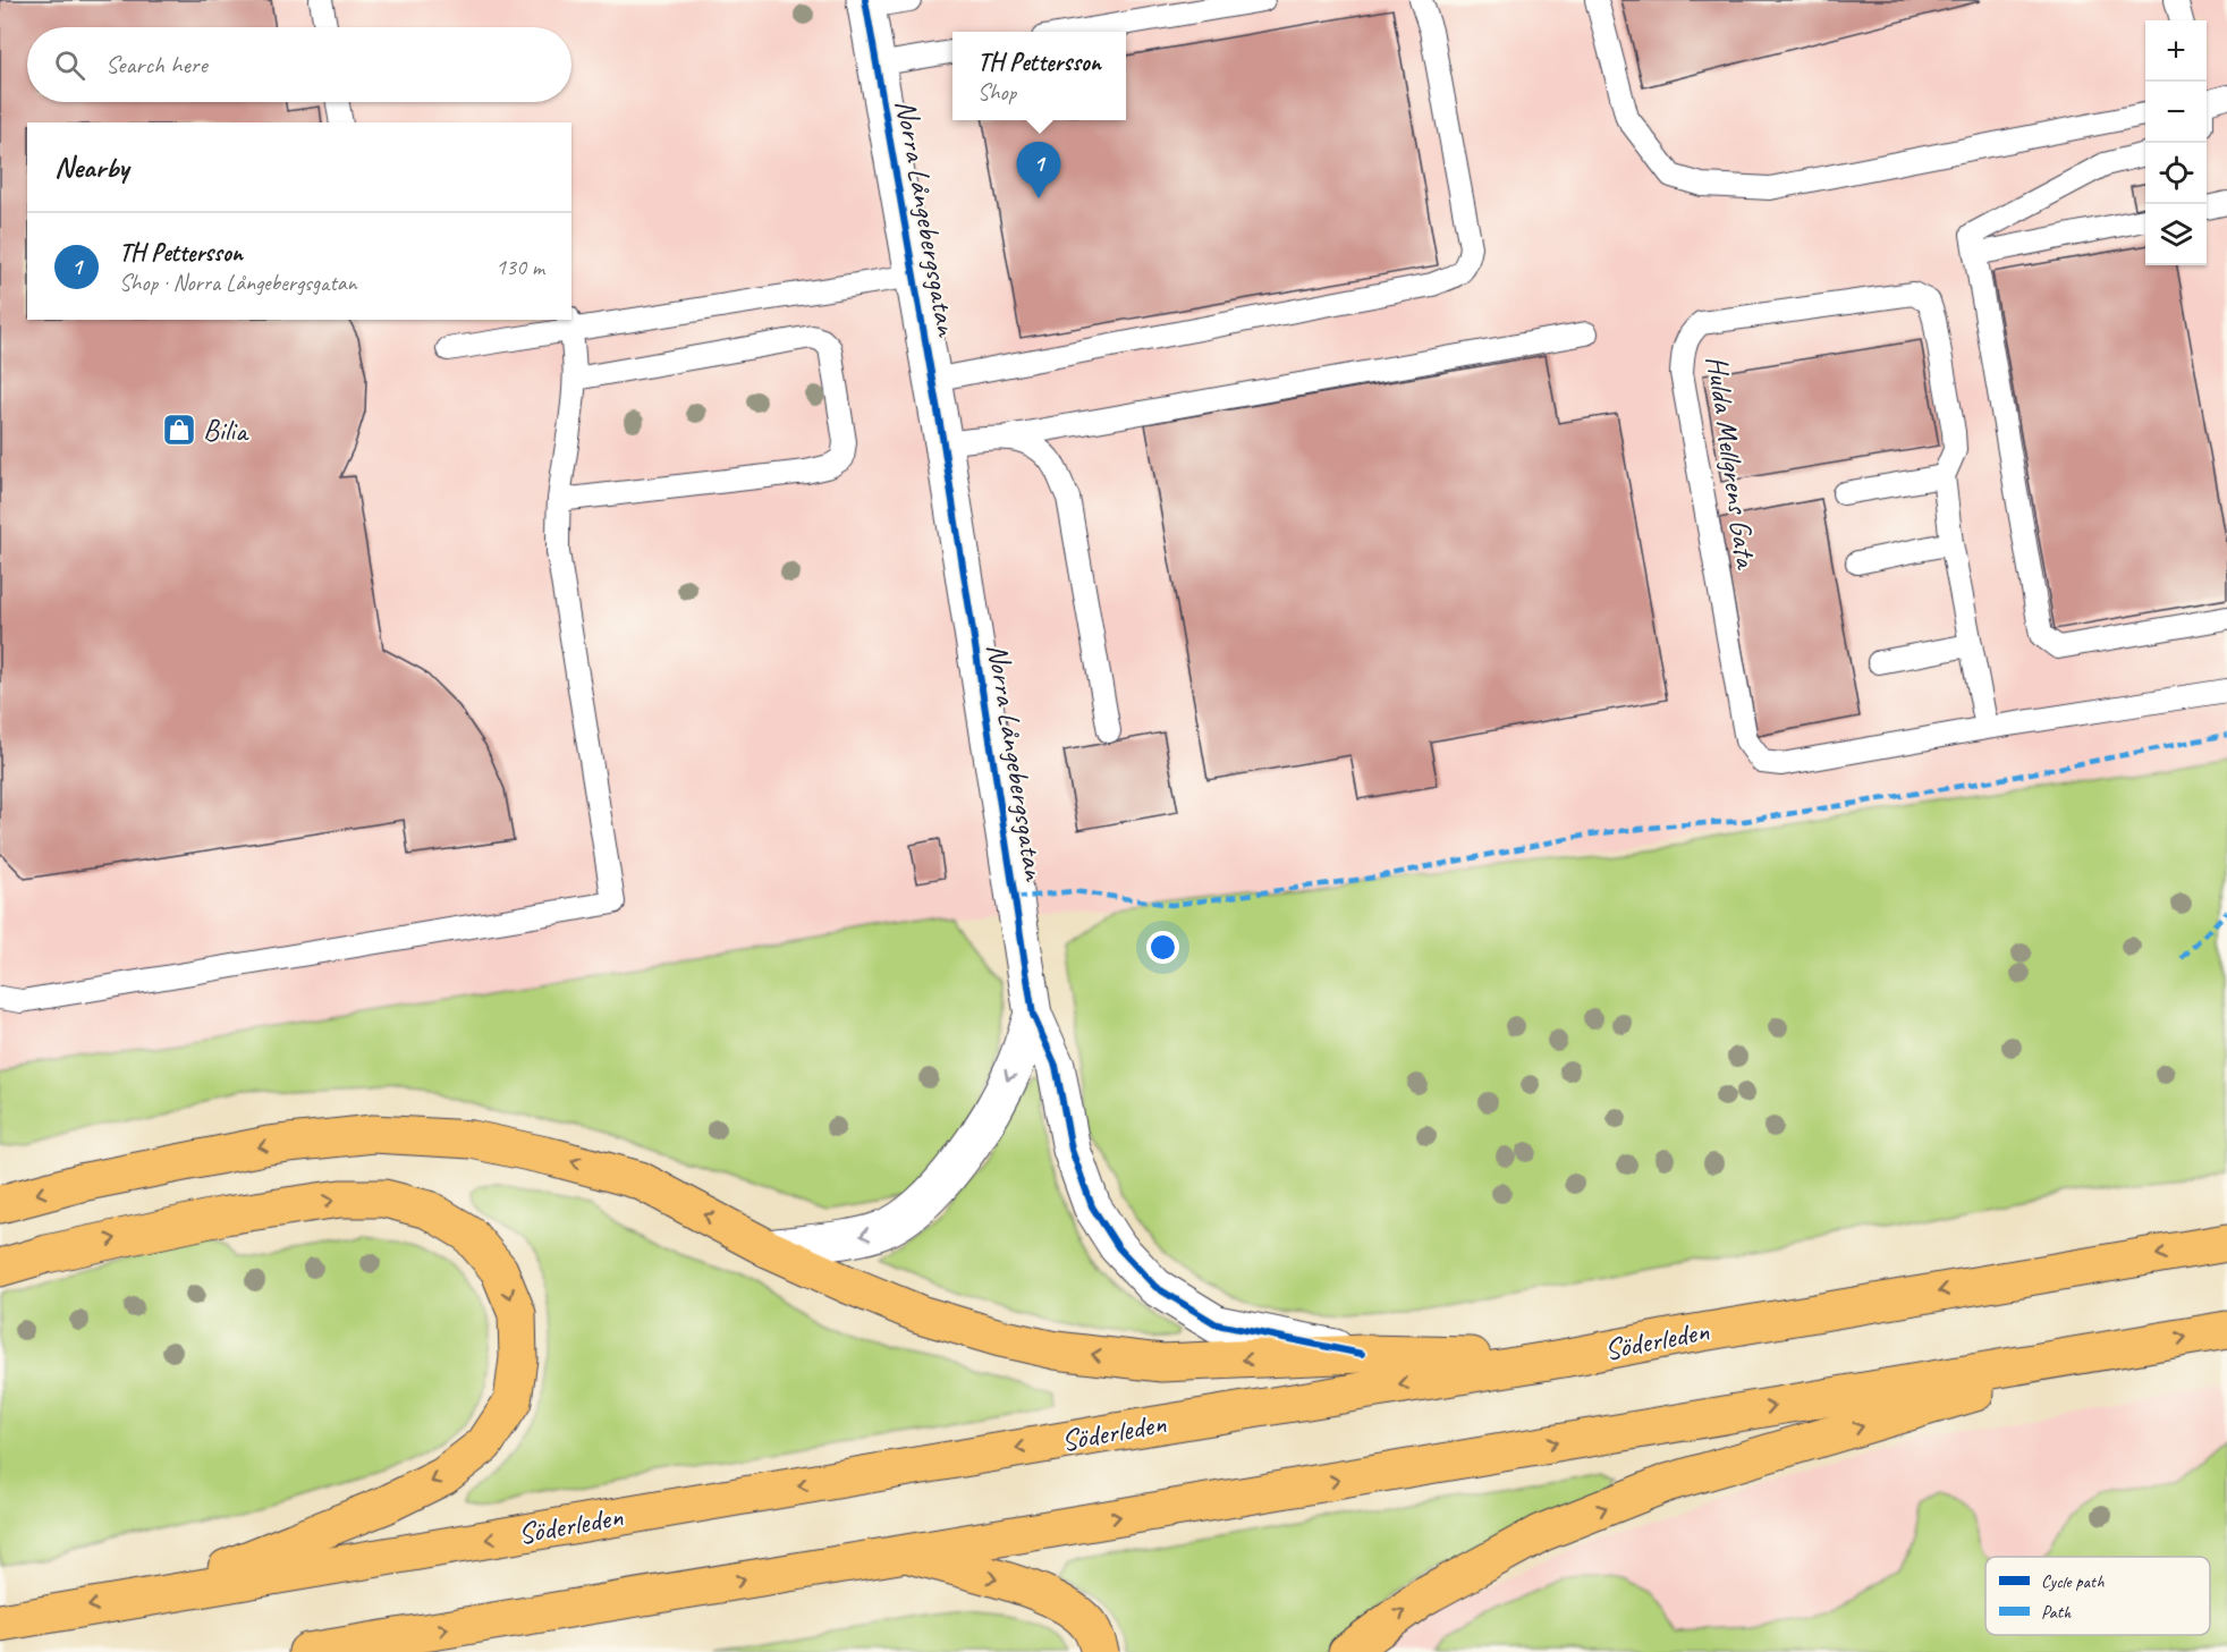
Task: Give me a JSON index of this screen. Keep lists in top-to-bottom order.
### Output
{
  "streets": {
    "highway": ["Söderleden"],
    "street": ["Norra Långebergsgatan"],
    "lane": ["Hulda Mellgrens Gata"]
  },
  "places": {
    "shop": ["Bilia"]
  },
  "legend": ["Cycle path", "Path"],
  "page": {
    "map_buttons": ["+", "−"],
    "search": "Search here",
    "popup": ["TH Pettersson", "Shop"],
    "heading": "Nearby",
    "pins": "1",
    "list": [
      {
        "mark": "1",
        "name": "TH Pettersson",
        "note": "Shop · Norra Långebergsgatan",
        "value": "130 m"
      }
    ]
  }
}
